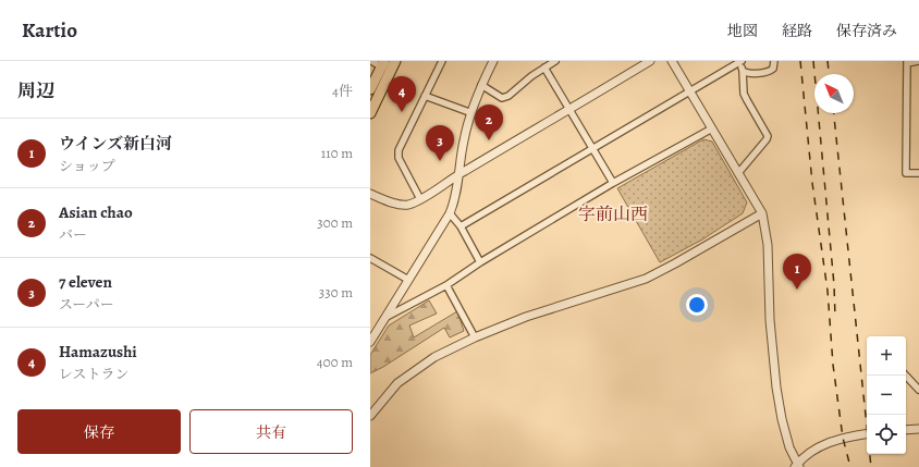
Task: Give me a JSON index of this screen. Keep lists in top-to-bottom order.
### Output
{
  "districts": ["字前山西"],
  "north": "top left",
  "page": {
    "header": "Kartio",
    "nav": ["地図", "経路", "保存済み"],
    "heading": ["周辺", "4件"],
    "pins": [
      "4",
      "2",
      "3",
      "1"
    ],
    "list": [
      {
        "mark": "1",
        "name": "ウインズ新白河",
        "note": "ショップ",
        "value": "110 m"
      },
      {
        "mark": "2",
        "name": "Asian chao",
        "note": "バー",
        "value": "300 m"
      },
      {
        "mark": "3",
        "name": "7 eleven",
        "note": "スーパー",
        "value": "330 m"
      },
      {
        "mark": "4",
        "name": "Hamazushi",
        "note": "レストラン",
        "value": "400 m"
      }
    ],
    "map_buttons": ["+", "−"],
    "buttons": ["保存", "共有"]
  }
}
